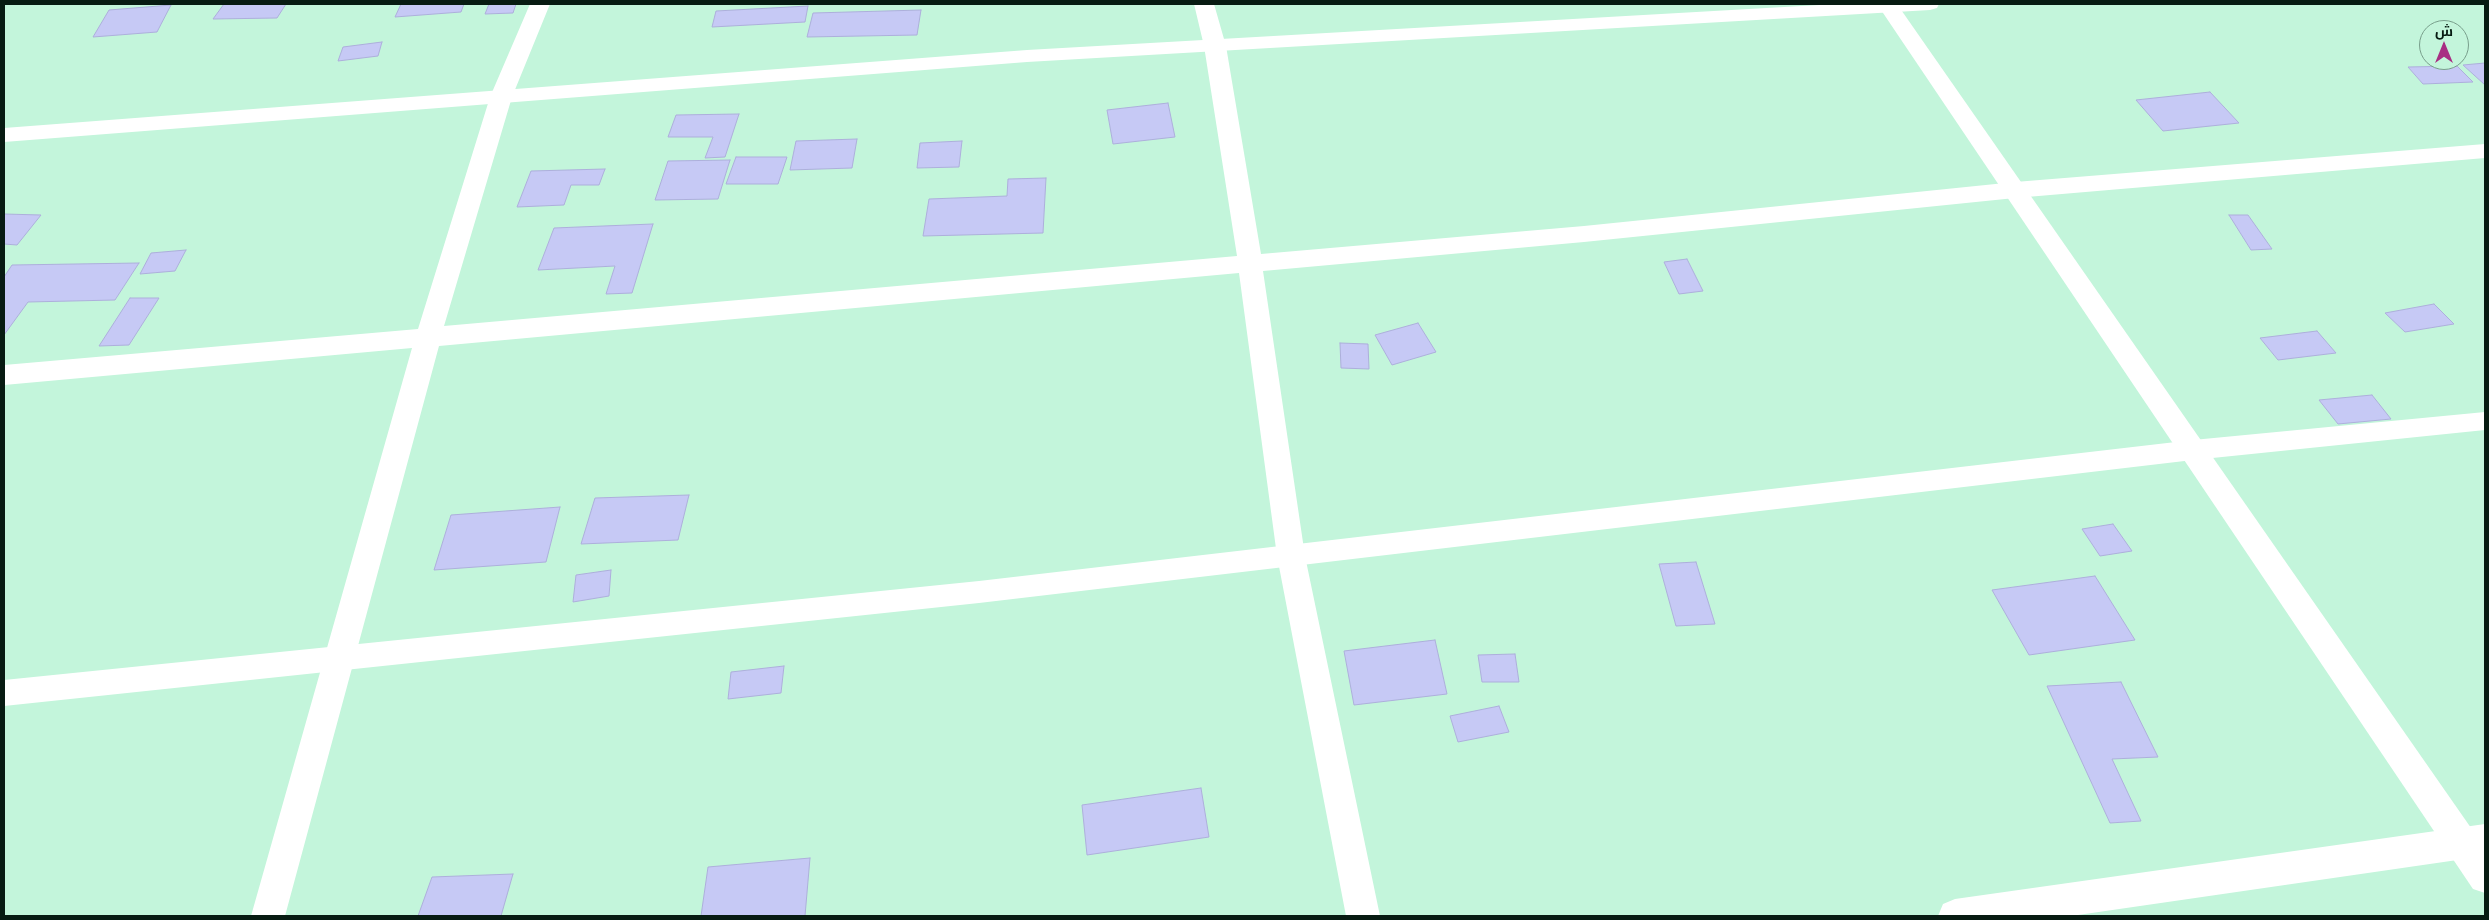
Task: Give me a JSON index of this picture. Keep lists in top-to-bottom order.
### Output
{
  "north": "top"
}
